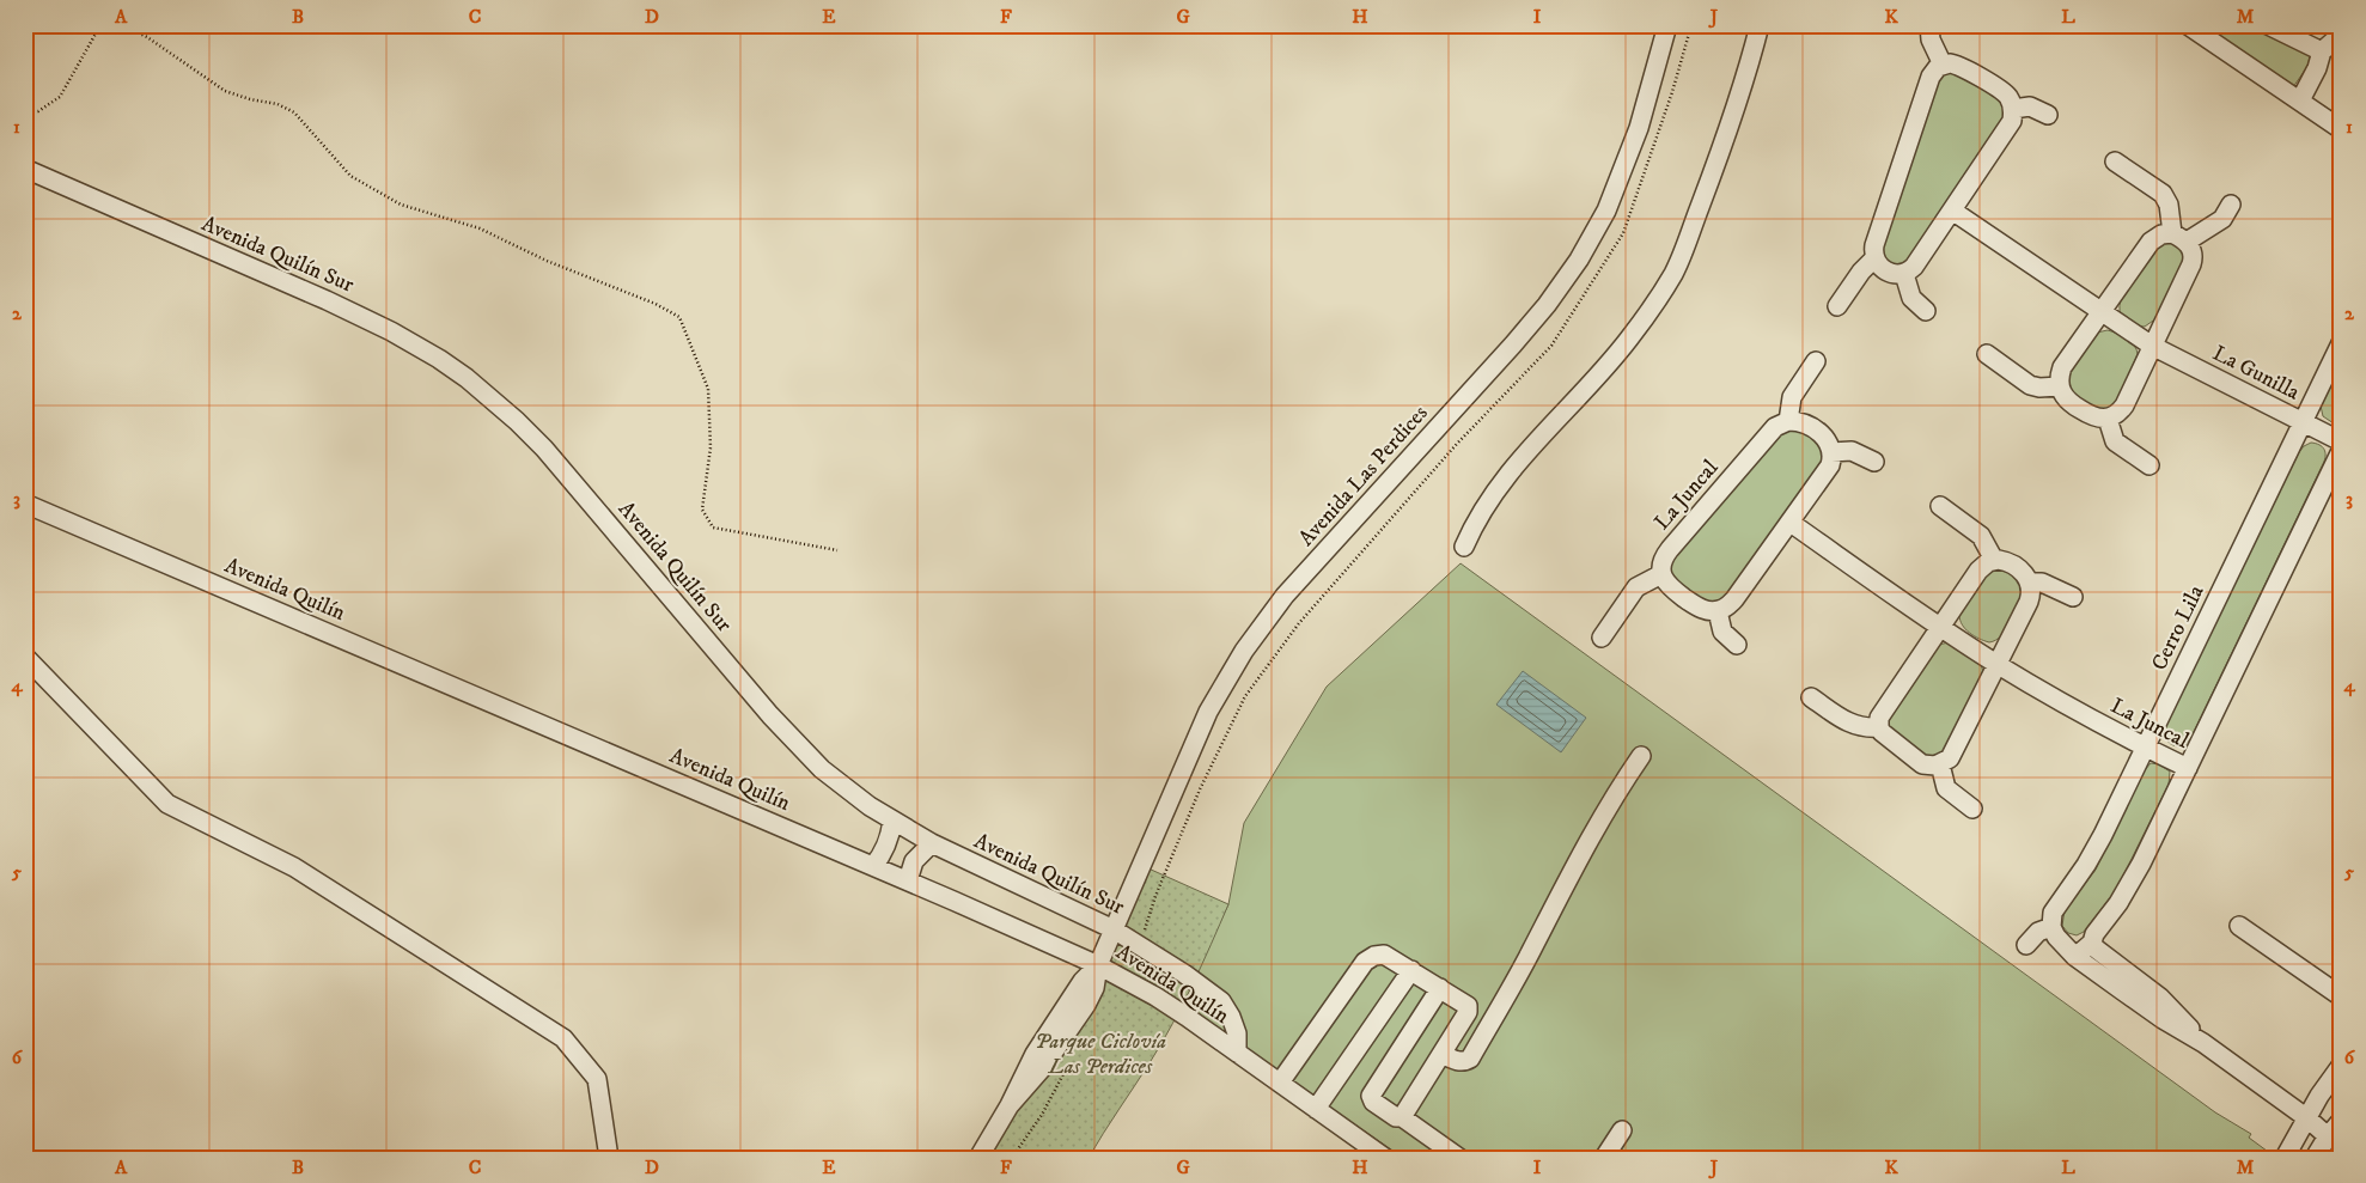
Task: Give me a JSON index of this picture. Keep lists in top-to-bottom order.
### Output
{
  "streets": {
    "street": [
      "Avenida Quilín Sur",
      "La Gunilla",
      "Avenida Las Perdices",
      "La Juncal",
      "Avenida Quilín",
      "Cerro Lila"
    ]
  },
  "crossings": [
    ["Avenida Quilín Sur", "Avenida Las Perdices"],
    ["Avenida Quilín Sur", "Avenida Quilín"],
    ["La Gunilla", "Cerro Lila"],
    ["Avenida Las Perdices", "Avenida Quilín"],
    ["La Juncal", "Cerro Lila"]
  ],
  "parks": ["Parque Ciclovía Las Perdices"],
  "grid": {
    "columns": [
      "A",
      "B",
      "C",
      "D",
      "E",
      "F",
      "G",
      "H",
      "I",
      "J",
      "K",
      "L",
      "M"
    ],
    "rows": [
      "1",
      "2",
      "3",
      "4",
      "5",
      "6"
    ]
  }
}
